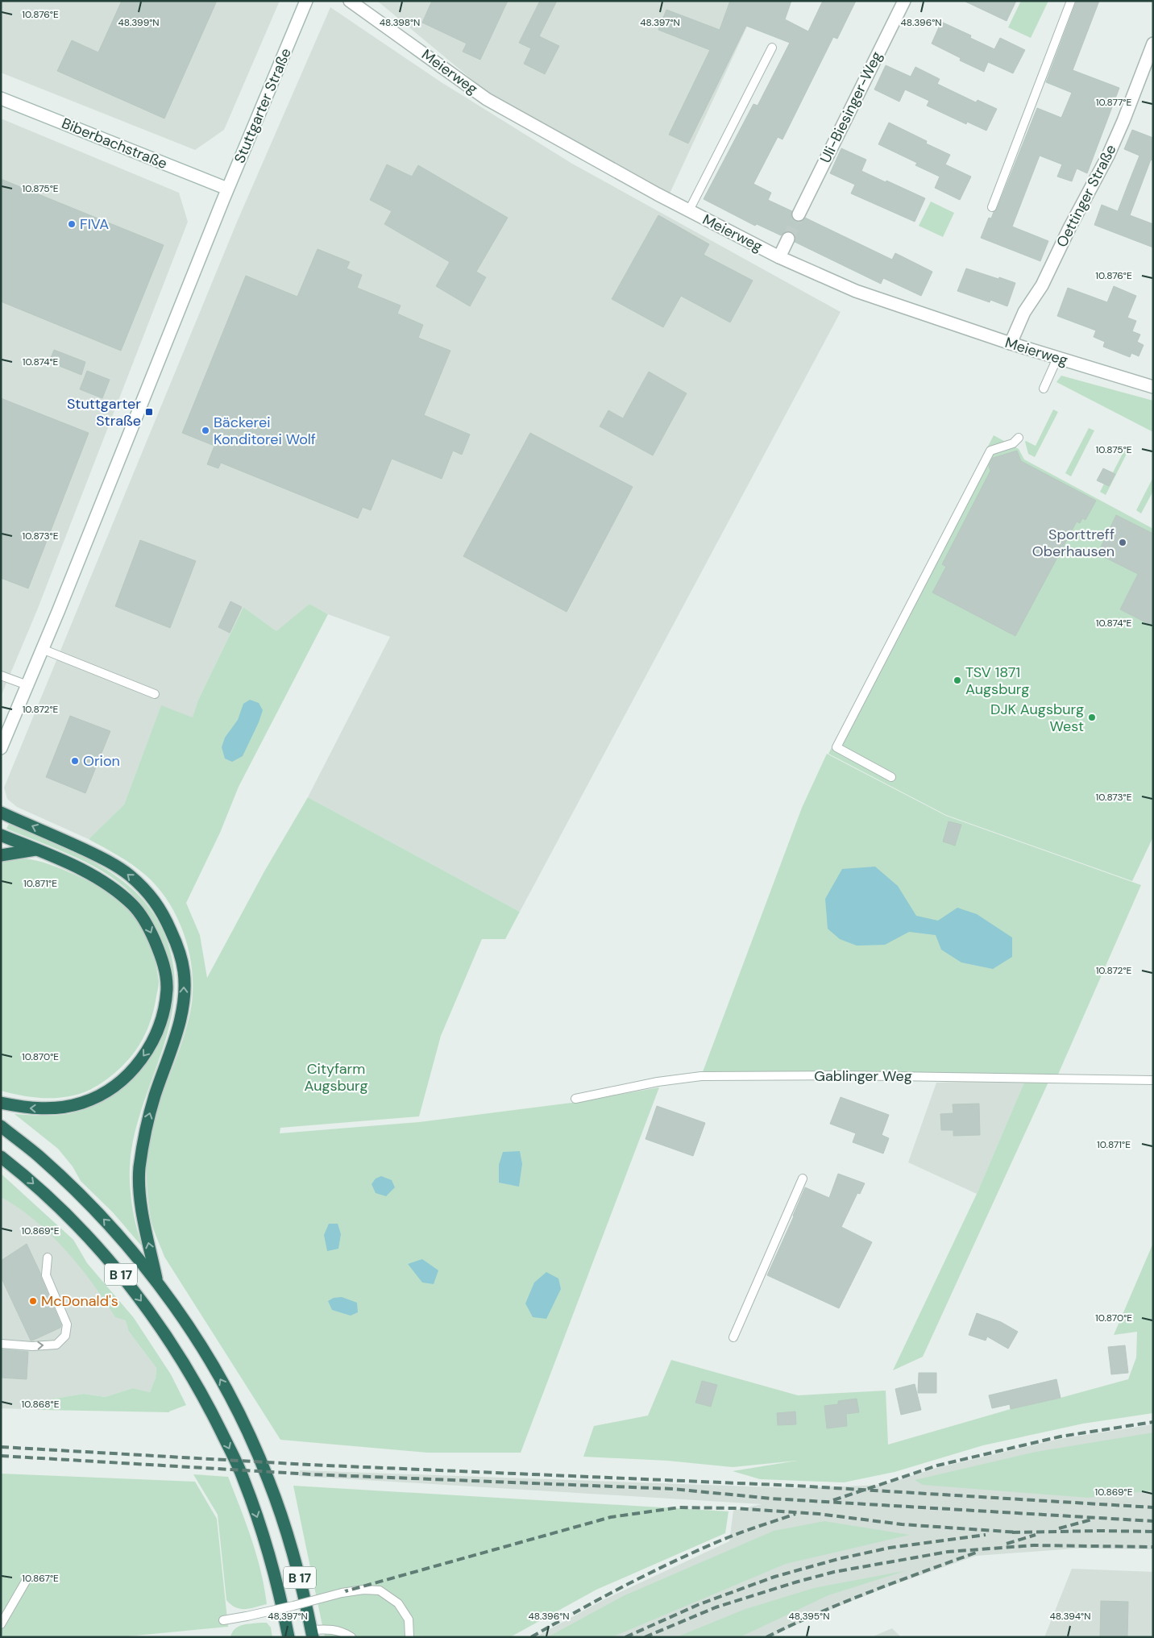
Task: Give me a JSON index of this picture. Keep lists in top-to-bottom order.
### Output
{
  "streets": {
    "highway": ["B 17"],
    "street": [
      "Meierweg",
      "Stuttgarter Straße",
      "Uli-Biesinger-Weg",
      "Biberbachstraße",
      "Oettinger Straße"
    ],
    "lane": ["Gablinger Weg"]
  },
  "crossings": [
    ["Meierweg", "Oettinger Straße"],
    ["Stuttgarter Straße", "Biberbachstraße"]
  ],
  "parks": ["Cityfarm Augsburg"],
  "places": {
    "other": [
      "FIVA",
      "Bäckerei Konditorei Wolf",
      "Sporttreff Oberhausen",
      "TSV 1871 Augsburg",
      "DJK Augsburg West",
      "Orion",
      "McDonald's"
    ],
    "transit": ["Stuttgarter Straße"]
  },
  "coordinates": [
    "10.876°E",
    "48.399°N",
    "48.398°N",
    "48.397°N",
    "48.396°N",
    "10.877°E",
    "10.875°E",
    "10.874°E",
    "10.873°E",
    "10.872°E",
    "10.871°E",
    "10.870°E",
    "10.869°E",
    "10.868°E",
    "10.867°E",
    "48.395°N",
    "48.394°N"
  ]
}
